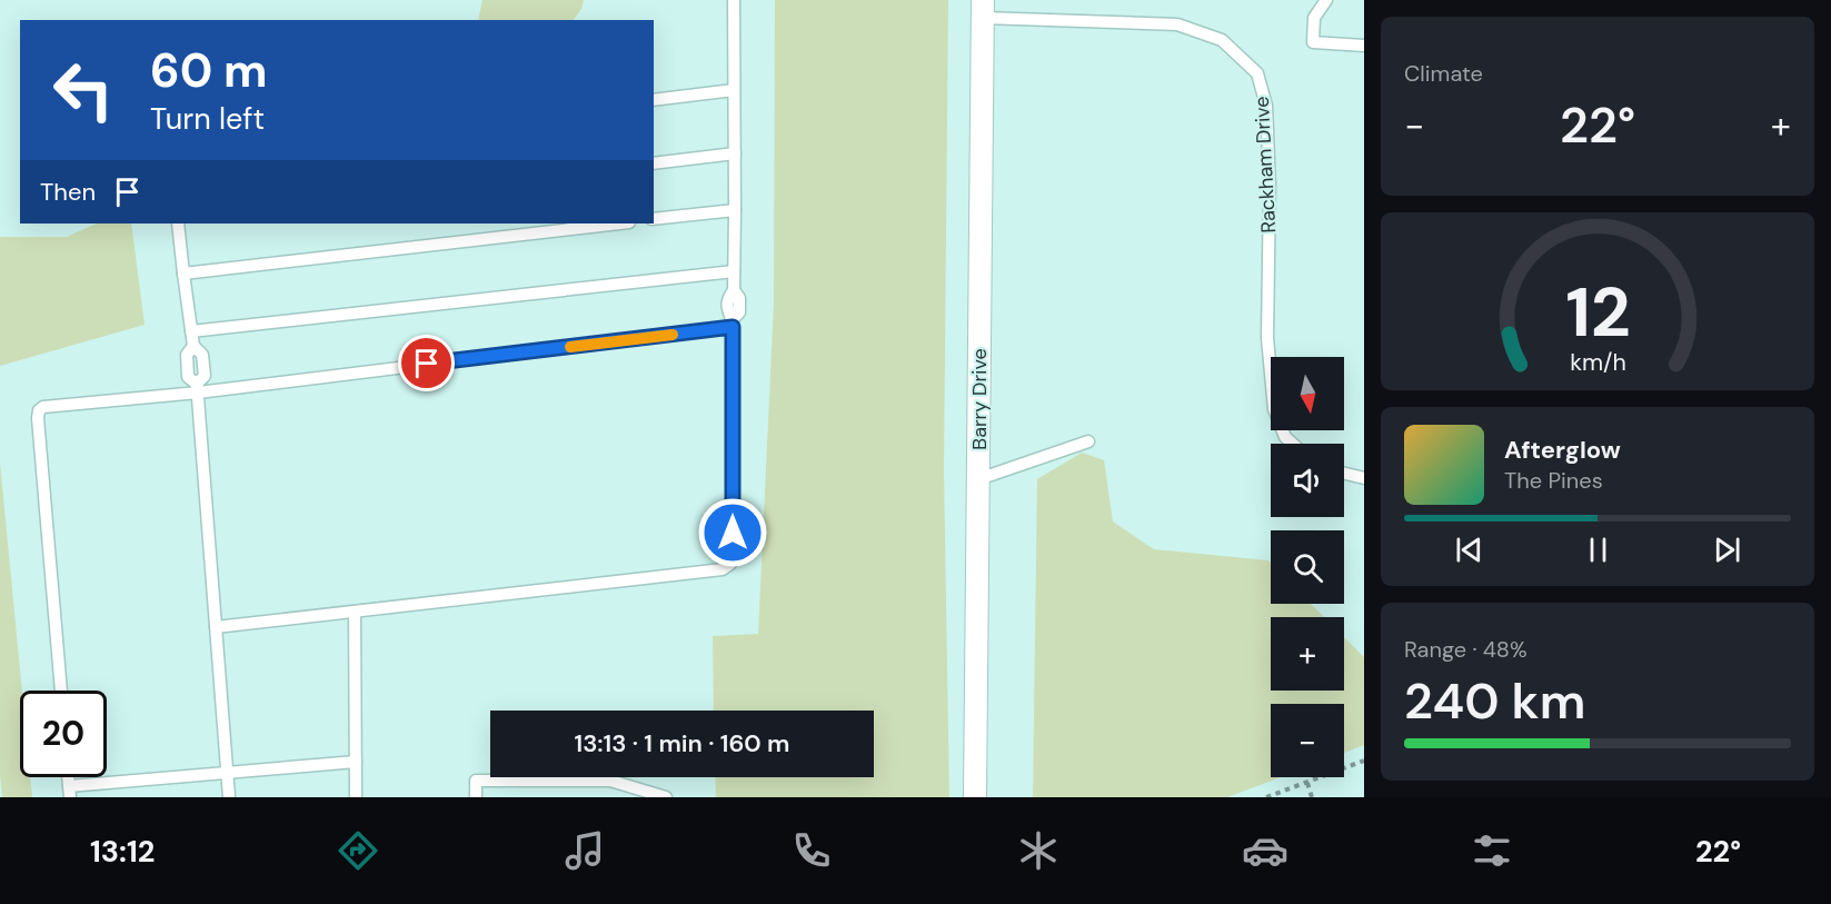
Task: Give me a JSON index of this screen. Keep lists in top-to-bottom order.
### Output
{
  "streets": {
    "street": ["Barry Drive"],
    "lane": ["Rackham Drive"]
  },
  "crossings": [
    ["Rackham Drive", "Barry Drive"]
  ],
  "north": "bottom",
  "page": {
    "tile": [
      "Climate",
      ["Range · 48%", "240 km"]
    ],
    "turn": ["60 m", "Turn left"],
    "heat": ["−", "22°", "+"],
    "then": "Then",
    "map_buttons": ["+", "−"],
    "song": ["Afterglow", "The Pines"],
    "limit": "20",
    "trip": "13:13 · 1 min · 160 m",
    "tabs": ["13:12", "22°"],
    "gauge": ["12", "km/h"]
  }
}
